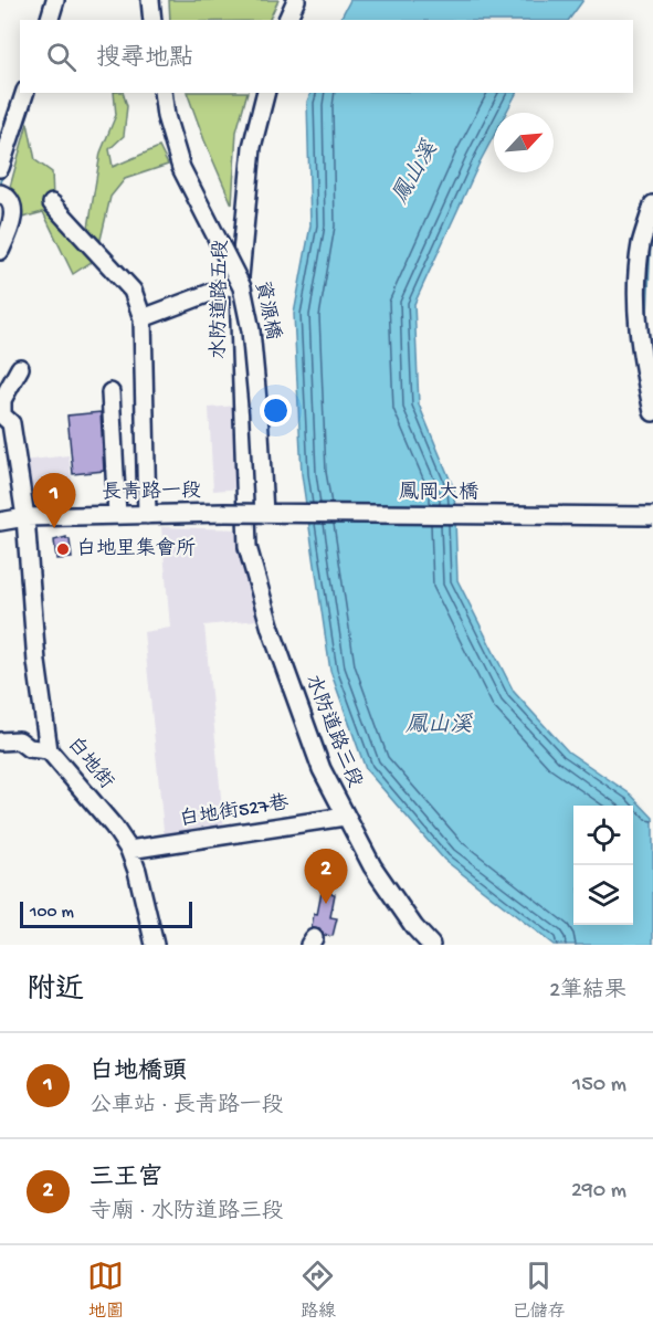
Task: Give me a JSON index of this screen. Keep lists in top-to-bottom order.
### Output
{
  "streets": {
    "street": [
      "水防道路五段",
      "資源橋",
      "長青路一段",
      "鳳岡大橋",
      "水防道路三段",
      "白地街",
      "白地街527巷"
    ]
  },
  "crossings": [
    ["水防道路五段", "水防道路三段"],
    ["資源橋", "鳳岡大橋"],
    ["長青路一段", "鳳岡大橋"],
    ["長青路一段", "白地街"],
    ["水防道路三段", "白地街527巷"],
    ["白地街", "白地街527巷"]
  ],
  "water": ["鳳山溪"],
  "places": ["白地里集會所"],
  "scale_bar": "100 m",
  "north": "top right",
  "page": {
    "search": "搜尋地點",
    "pins": ["1", "2"],
    "scale": "100 m",
    "heading": ["附近", "2筆結果"],
    "list": [
      {
        "mark": "1",
        "name": "白地橋頭",
        "note": "公車站 · 長青路一段",
        "value": "150 m"
      },
      {
        "mark": "2",
        "name": "三王宮",
        "note": "寺廟 · 水防道路三段",
        "value": "290 m"
      }
    ],
    "nav": ["地圖", "路線", "已儲存"]
  }
}
